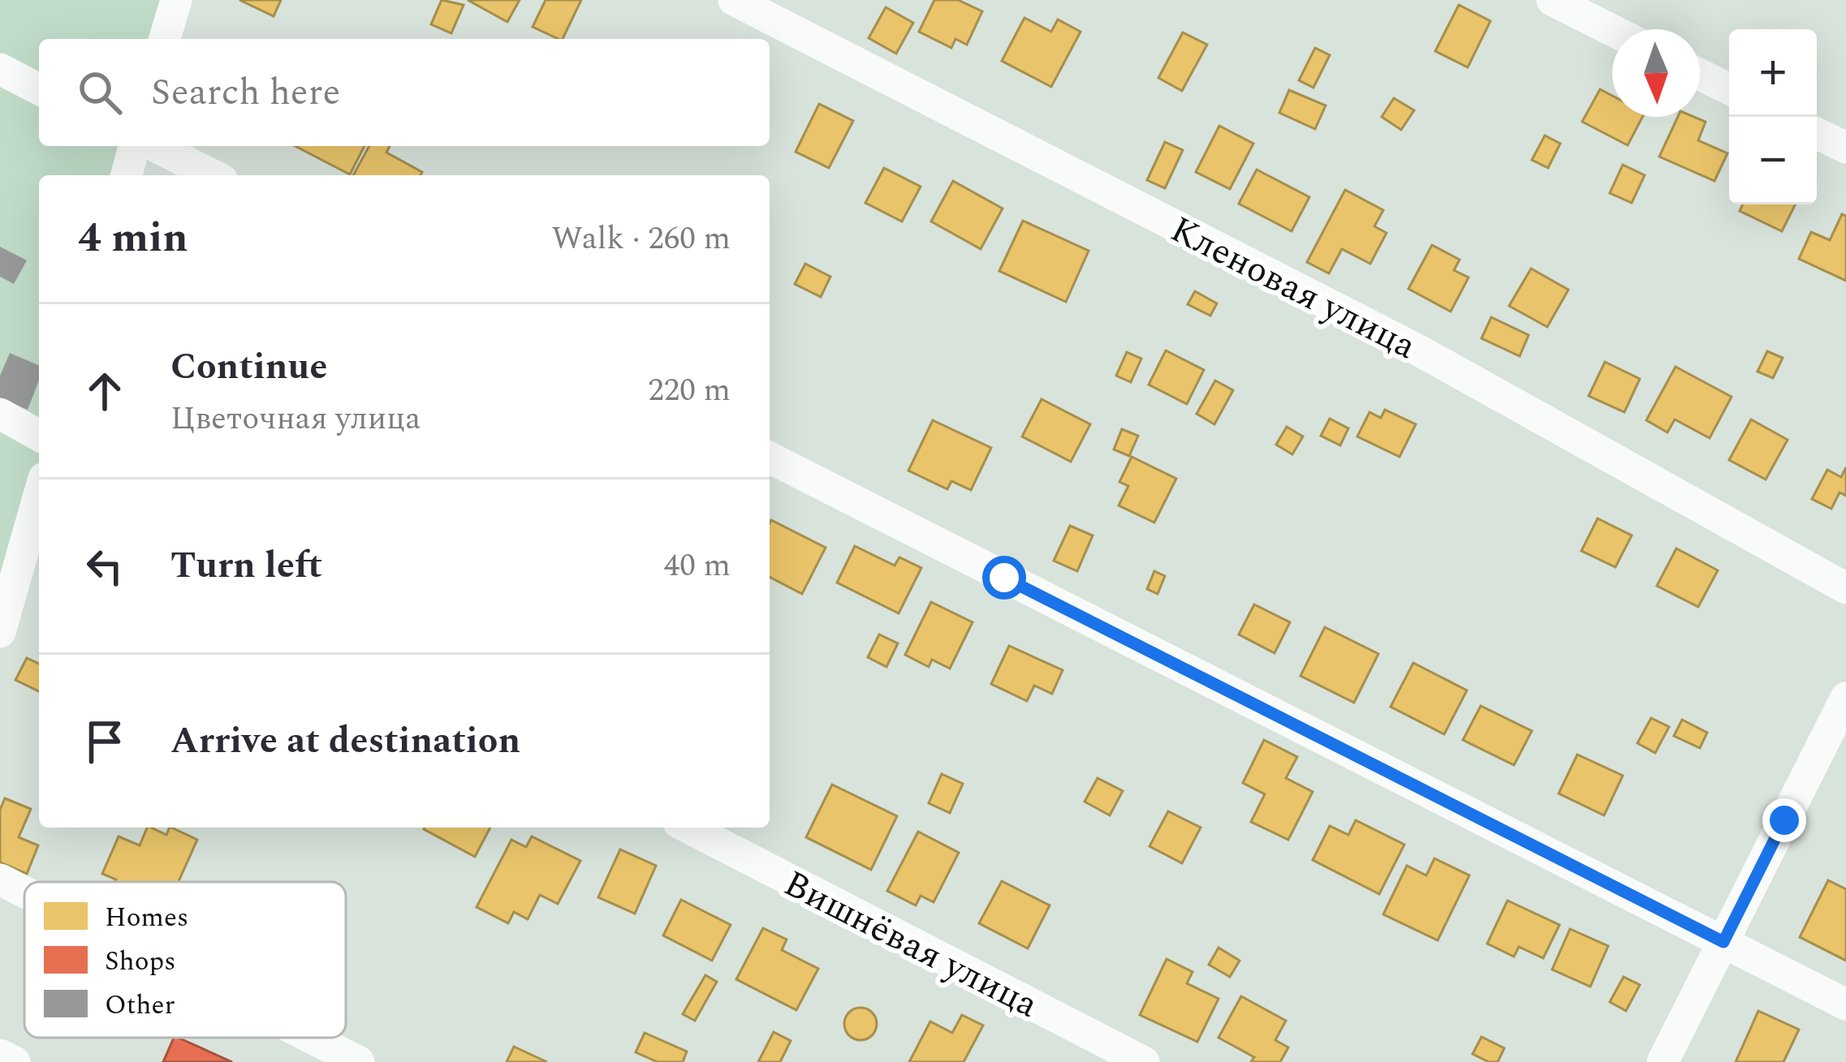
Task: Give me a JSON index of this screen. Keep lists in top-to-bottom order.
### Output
{
  "streets": {
    "street": ["Кленовая улица", "Вишнёвая улица"]
  },
  "legend": ["Homes", "Shops", "Other"],
  "north": "bottom",
  "page": {
    "map_buttons": ["+", "−"],
    "search": "Search here",
    "heading": ["4 min", "Walk · 260 m"],
    "list": [
      ["Continue", "Цветочная улица", "220 m"],
      ["Turn left", "40 m"],
      "Arrive at destination"
    ]
  }
}
